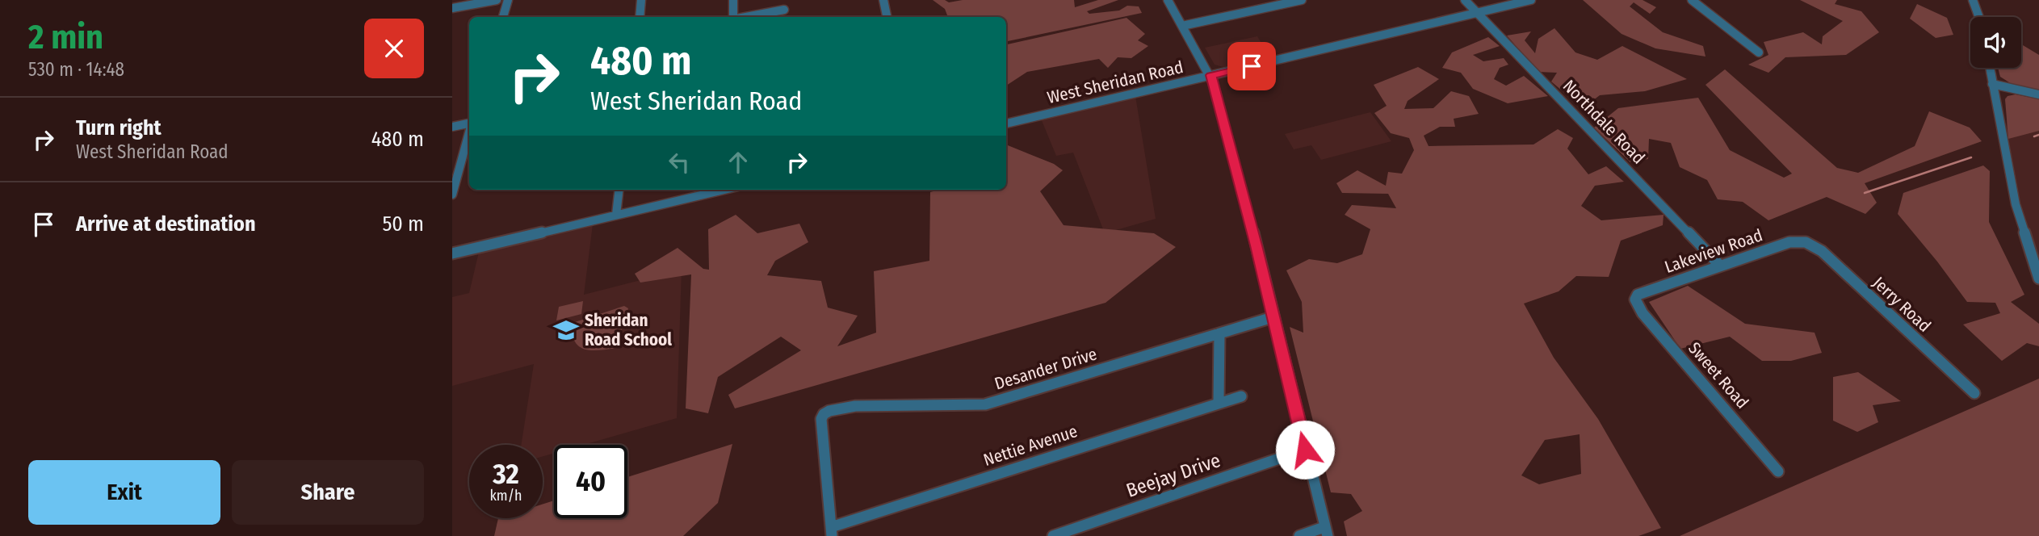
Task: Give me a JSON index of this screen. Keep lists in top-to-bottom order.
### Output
{
  "streets": {
    "street": [
      "West Sheridan Road",
      "Northdale Road",
      "Lakeview Road",
      "Jerry Road",
      "Desander Drive",
      "Sweet Road",
      "Nettie Avenue",
      "Beejay Drive"
    ]
  },
  "crossings": [
    ["West Sheridan Road", "Northdale Road"],
    ["Northdale Road", "Lakeview Road"],
    ["Lakeview Road", "Jerry Road"],
    ["Lakeview Road", "Sweet Road"],
    ["Desander Drive", "Nettie Avenue"]
  ],
  "places": {
    "school or university": ["Sheridan Road School"]
  },
  "page": {
    "heading": ["2 min", "530 m · 14:48"],
    "turn": ["480 m", "West Sheridan Road"],
    "list": [
      {
        "name": "Turn right",
        "note": "West Sheridan Road",
        "value": "480 m"
      },
      {
        "name": "Arrive at destination",
        "value": "50 m"
      }
    ],
    "speed": "32 km/h",
    "limit": "40",
    "buttons": ["Exit", "Share"]
  }
}
